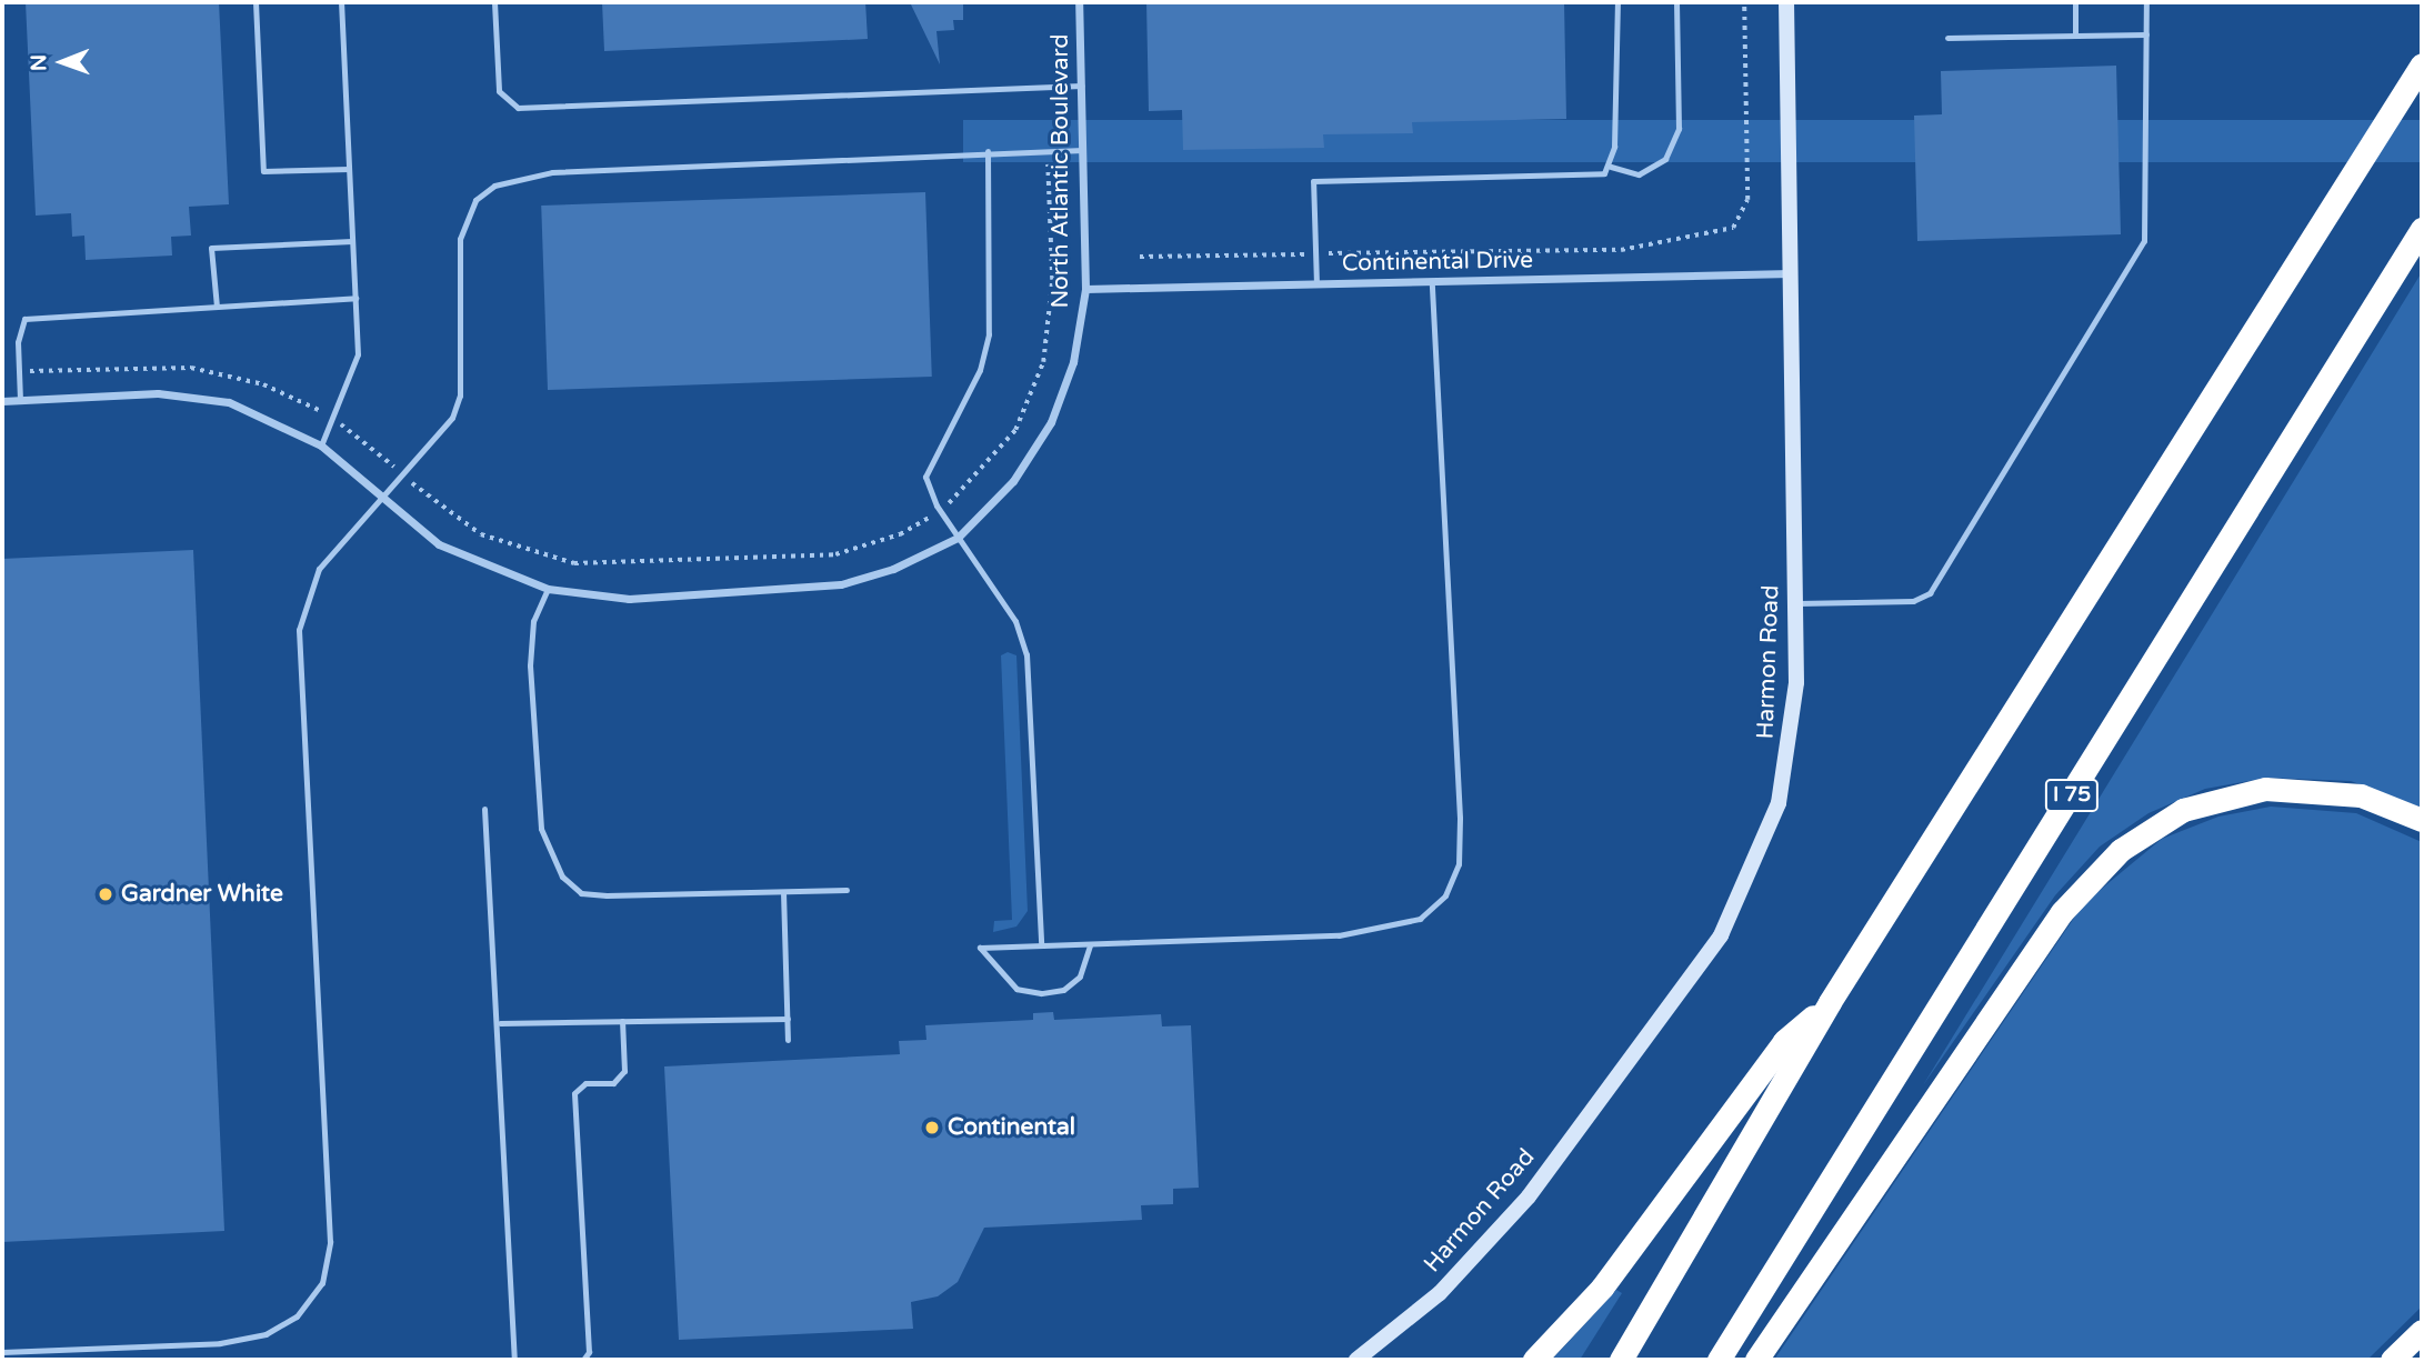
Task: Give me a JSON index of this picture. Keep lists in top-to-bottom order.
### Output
{
  "streets": {
    "highway": ["I 75"],
    "street": ["North Atlantic Boulevard", "Continental Drive", "Harmon Road"]
  },
  "crossings": [
    ["North Atlantic Boulevard", "Continental Drive"],
    ["Continental Drive", "Harmon Road"]
  ],
  "places": ["Gardner White", "Continental"],
  "north": "left"
}
